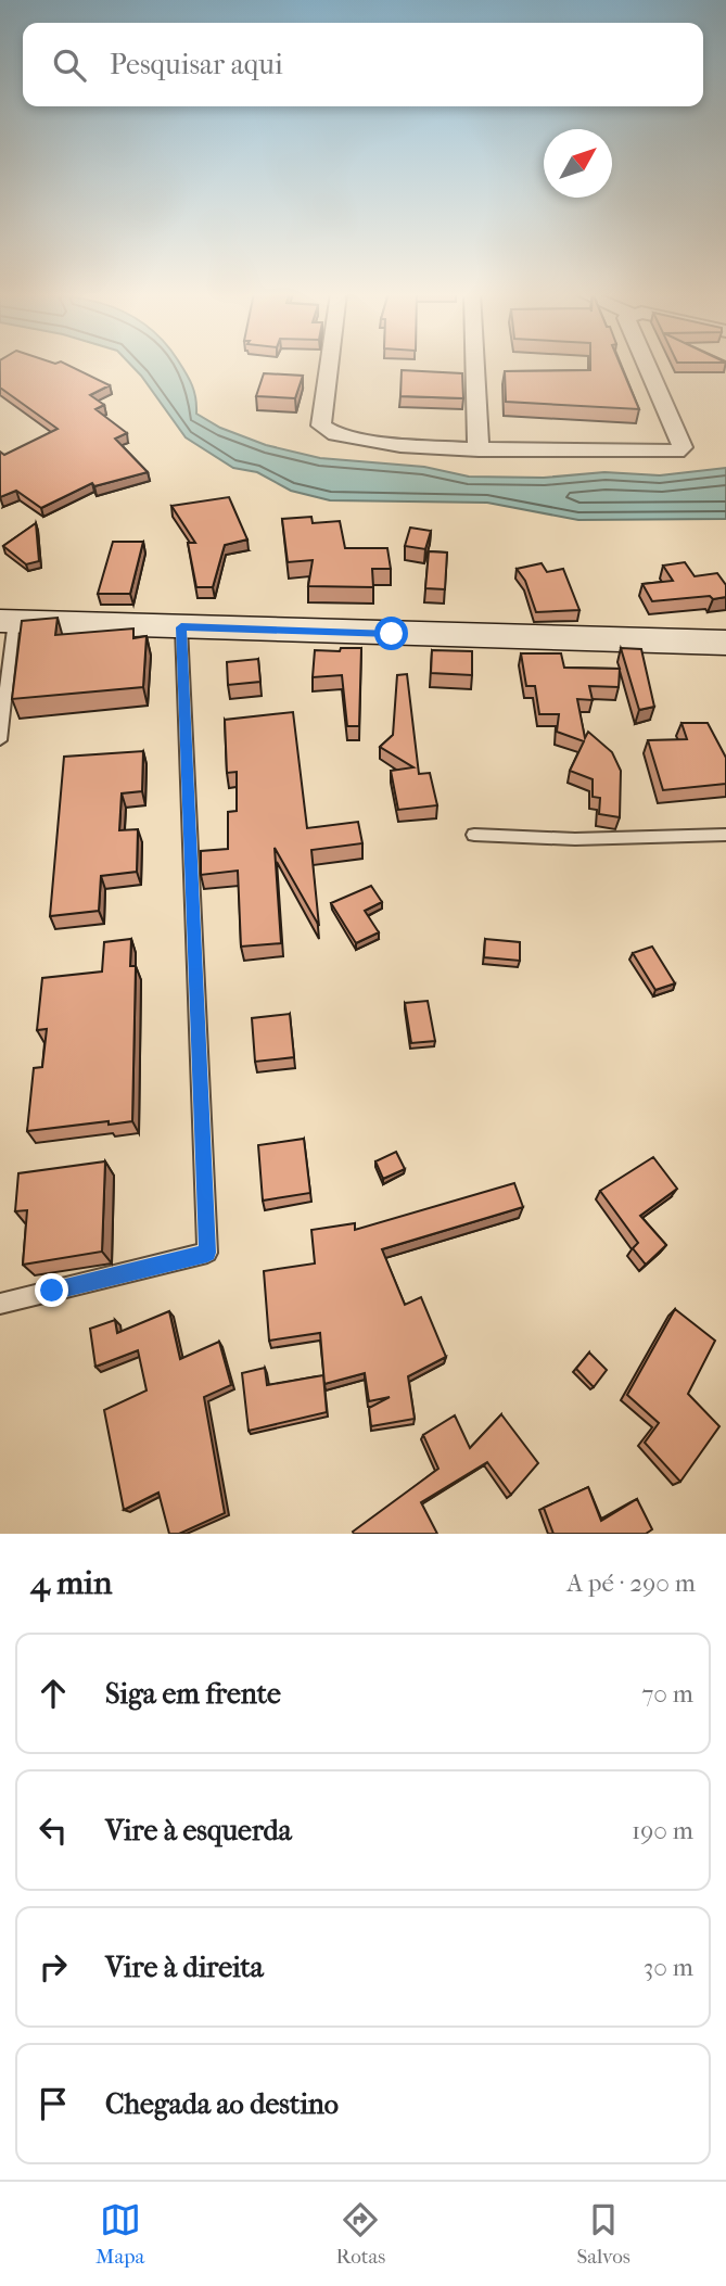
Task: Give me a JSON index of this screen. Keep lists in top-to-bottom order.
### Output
{
  "north": "top right",
  "page": {
    "search": "Pesquisar aqui",
    "heading": ["4 min", "A pé · 290 m"],
    "list": [
      ["Siga em frente", "70 m"],
      ["Vire à esquerda", "190 m"],
      ["Vire à direita", "30 m"],
      "Chegada ao destino"
    ],
    "nav": ["Mapa", "Rotas", "Salvos"]
  }
}
